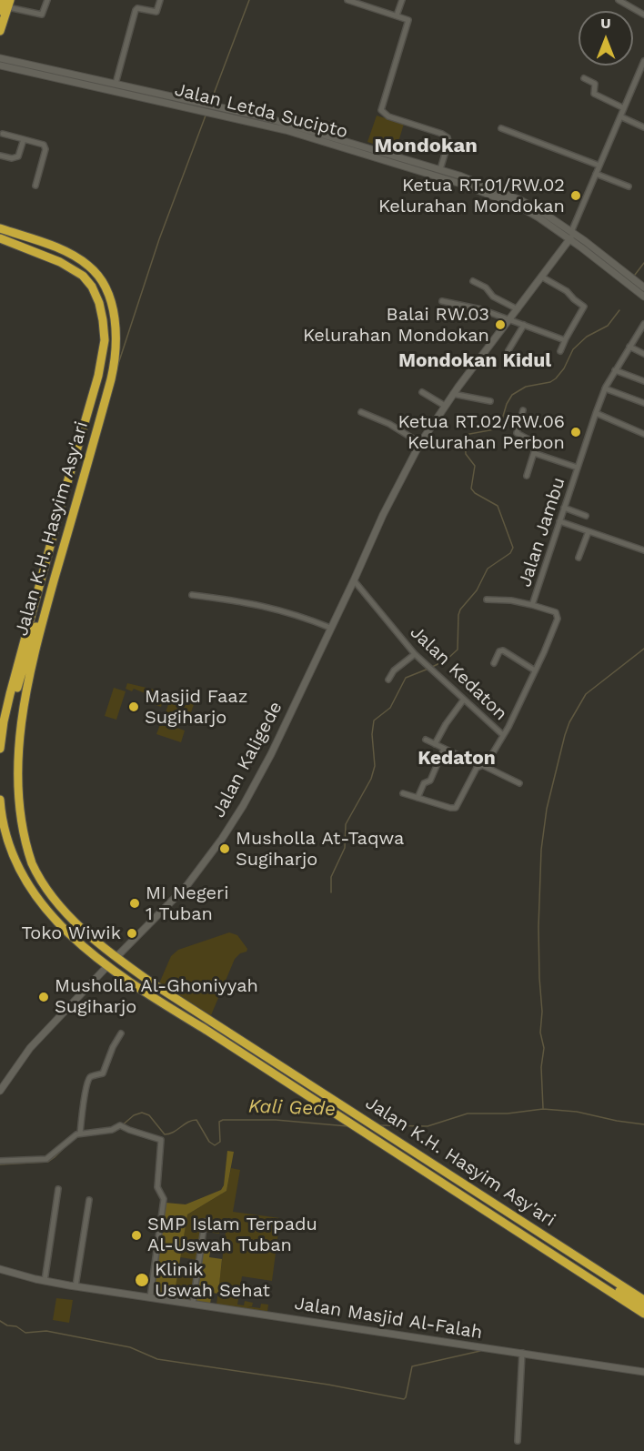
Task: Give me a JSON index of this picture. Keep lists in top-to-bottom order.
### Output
{
  "streets": {
    "highway": ["Jalan K.H. Hasyim Asy'ari"],
    "street": [
      "Jalan Letda Sucipto",
      "Jalan Jambu",
      "Jalan Kedaton",
      "Jalan Kaligede",
      "Jalan Masjid Al-Falah"
    ]
  },
  "crossings": [
    ["Jalan Letda Sucipto", "Jalan Kaligede"],
    ["Jalan K.H. Hasyim Asy'ari", "Jalan Kaligede"],
    ["Jalan Jambu", "Jalan Kedaton"],
    ["Jalan Kedaton", "Jalan Kaligede"]
  ],
  "districts": ["Mondokan", "Mondokan Kidul", "Kedaton"],
  "water": ["Kali Gede"],
  "places": [
    "Ketua RT.01/RW.02 Kelurahan Mondokan",
    "Balai RW.03 Kelurahan Mondokan",
    "Ketua RT.02/RW.06 Kelurahan Perbon",
    "Masjid Faaz Sugiharjo",
    "Musholla At-Taqwa Sugiharjo",
    "MI Negeri 1 Tuban",
    "Toko Wiwik",
    "Musholla Al-Ghoniyyah Sugiharjo",
    "SMP Islam Terpadu Al-Uswah Tuban",
    "Klinik Uswah Sehat"
  ],
  "north": "top"
}
